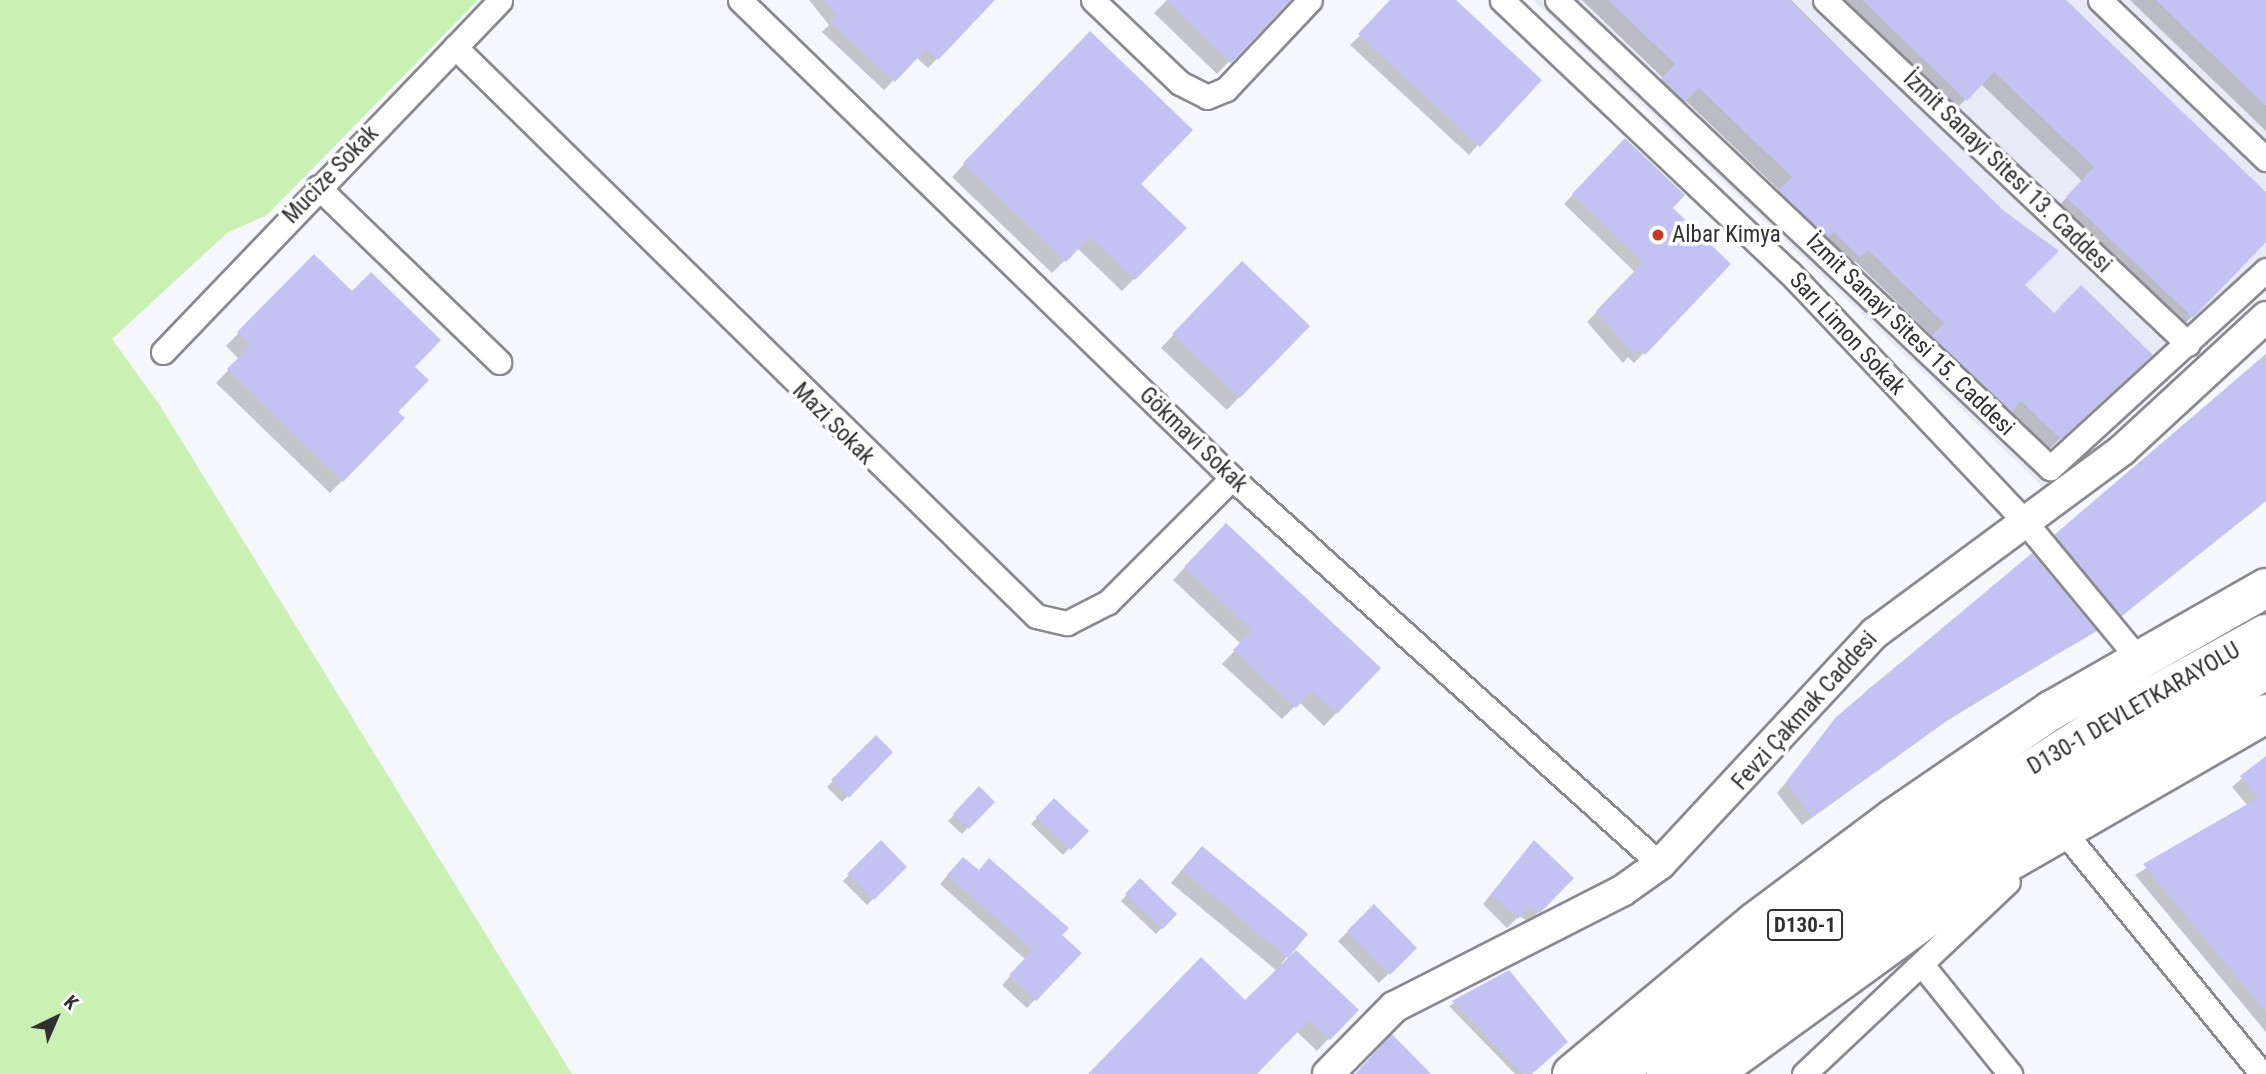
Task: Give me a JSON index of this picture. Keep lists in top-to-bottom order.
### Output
{
  "streets": {
    "highway": ["D130-1 DEVLETKARAYOLU", "D130-1"],
    "street": [
      "İzmit Sanayi Sitesi 13. Caddesi",
      "Mucize Sokak",
      "Sarı Limon Sokak",
      "İzmit Sanayi Sitesi 15. Caddesi",
      "Mazi Sokak",
      "Gökmavi Sokak",
      "Fevzi Çakmak Caddesi"
    ]
  },
  "crossings": [
    ["İzmit Sanayi Sitesi 13. Caddesi", "İzmit Sanayi Sitesi 15. Caddesi"],
    ["Mucize Sokak", "Mazi Sokak"],
    ["Sarı Limon Sokak", "Fevzi Çakmak Caddesi"],
    ["Mazi Sokak", "Gökmavi Sokak"],
    ["Gökmavi Sokak", "Fevzi Çakmak Caddesi"],
    ["D130-1 DEVLETKARAYOLU", "D130-1"]
  ],
  "places": ["Albar Kimya"],
  "north": "top right"
}
